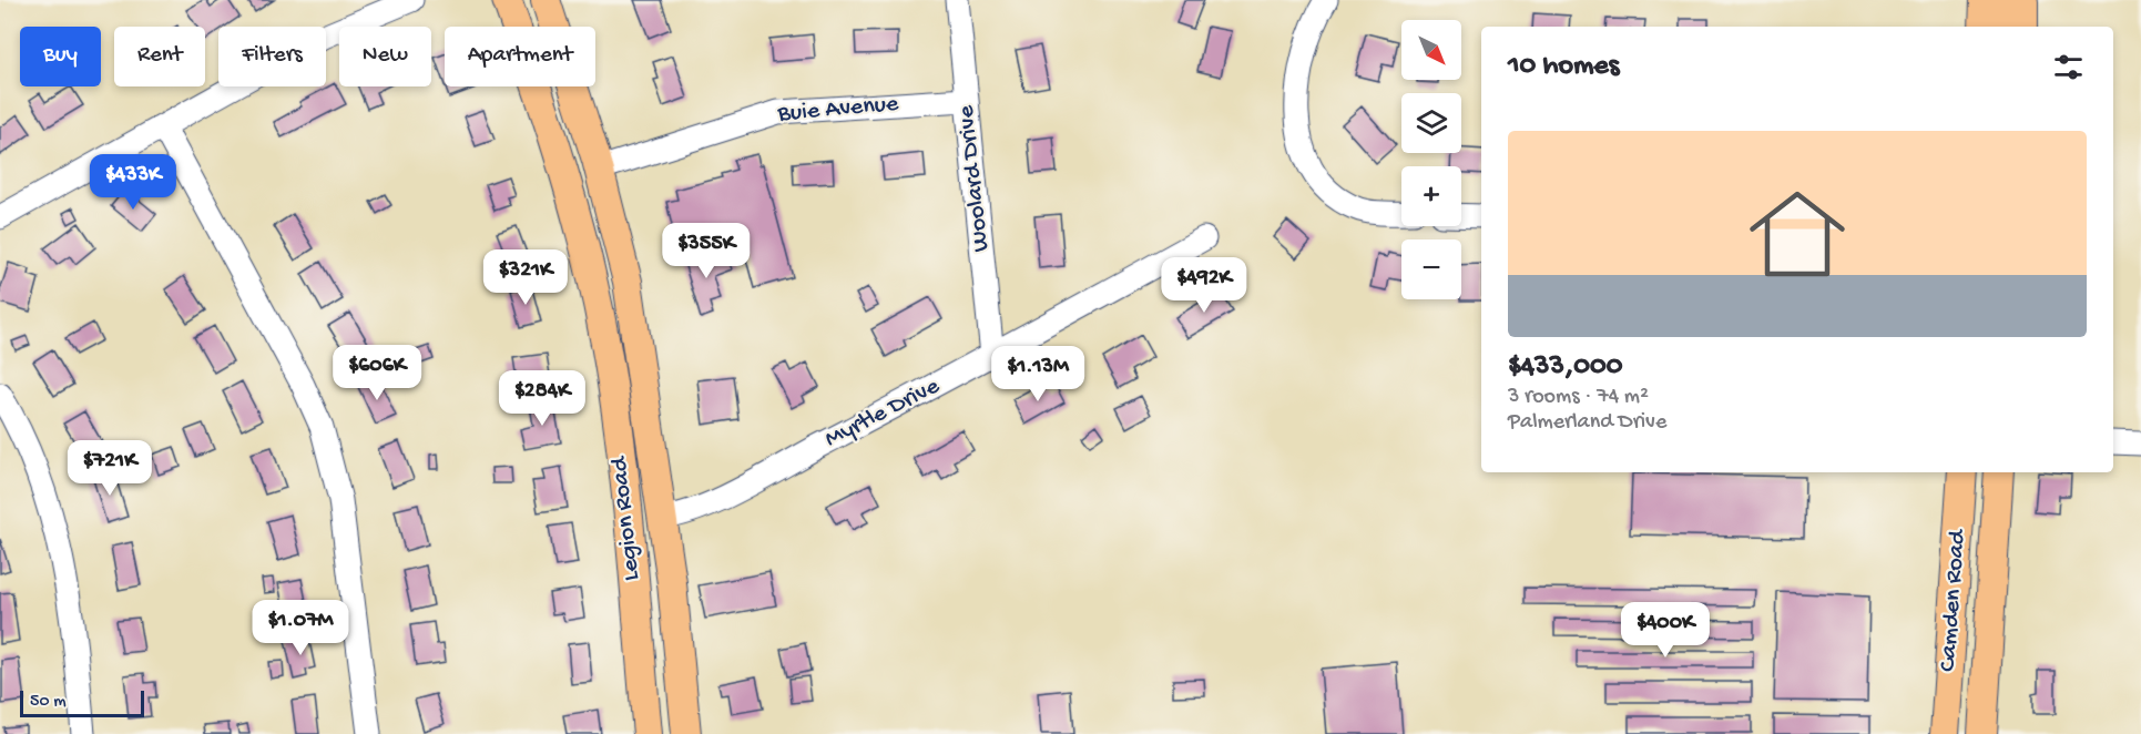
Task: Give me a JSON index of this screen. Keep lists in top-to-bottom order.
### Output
{
  "streets": {
    "main road": ["Legion Road", "Camden Road"],
    "street": ["Buie Avenue", "Woolard Drive", "Myrtle Drive"]
  },
  "crossings": [
    ["Buie Avenue", "Woolard Drive"],
    ["Buie Avenue", "Legion Road"],
    ["Woolard Drive", "Myrtle Drive"],
    ["Myrtle Drive", "Legion Road"]
  ],
  "scale_bar": "50 m",
  "north": "bottom right",
  "page": {
    "map_buttons": ["+", "−"],
    "chip": [
      "Buy",
      "Rent",
      "Filters",
      "New",
      "Apartment"
    ],
    "heading": "10 homes",
    "list": [
      {
        "name": "$433,000",
        "note": "3 rooms · 74 m² · Palmerland Drive"
      }
    ],
    "price": [
      "$433K",
      "$355K",
      "$321K",
      "$492K",
      "$606K",
      "$1.13M",
      "$284K",
      "$721K",
      "$1.07M",
      "$400K"
    ],
    "scale": "50 m"
  }
}
